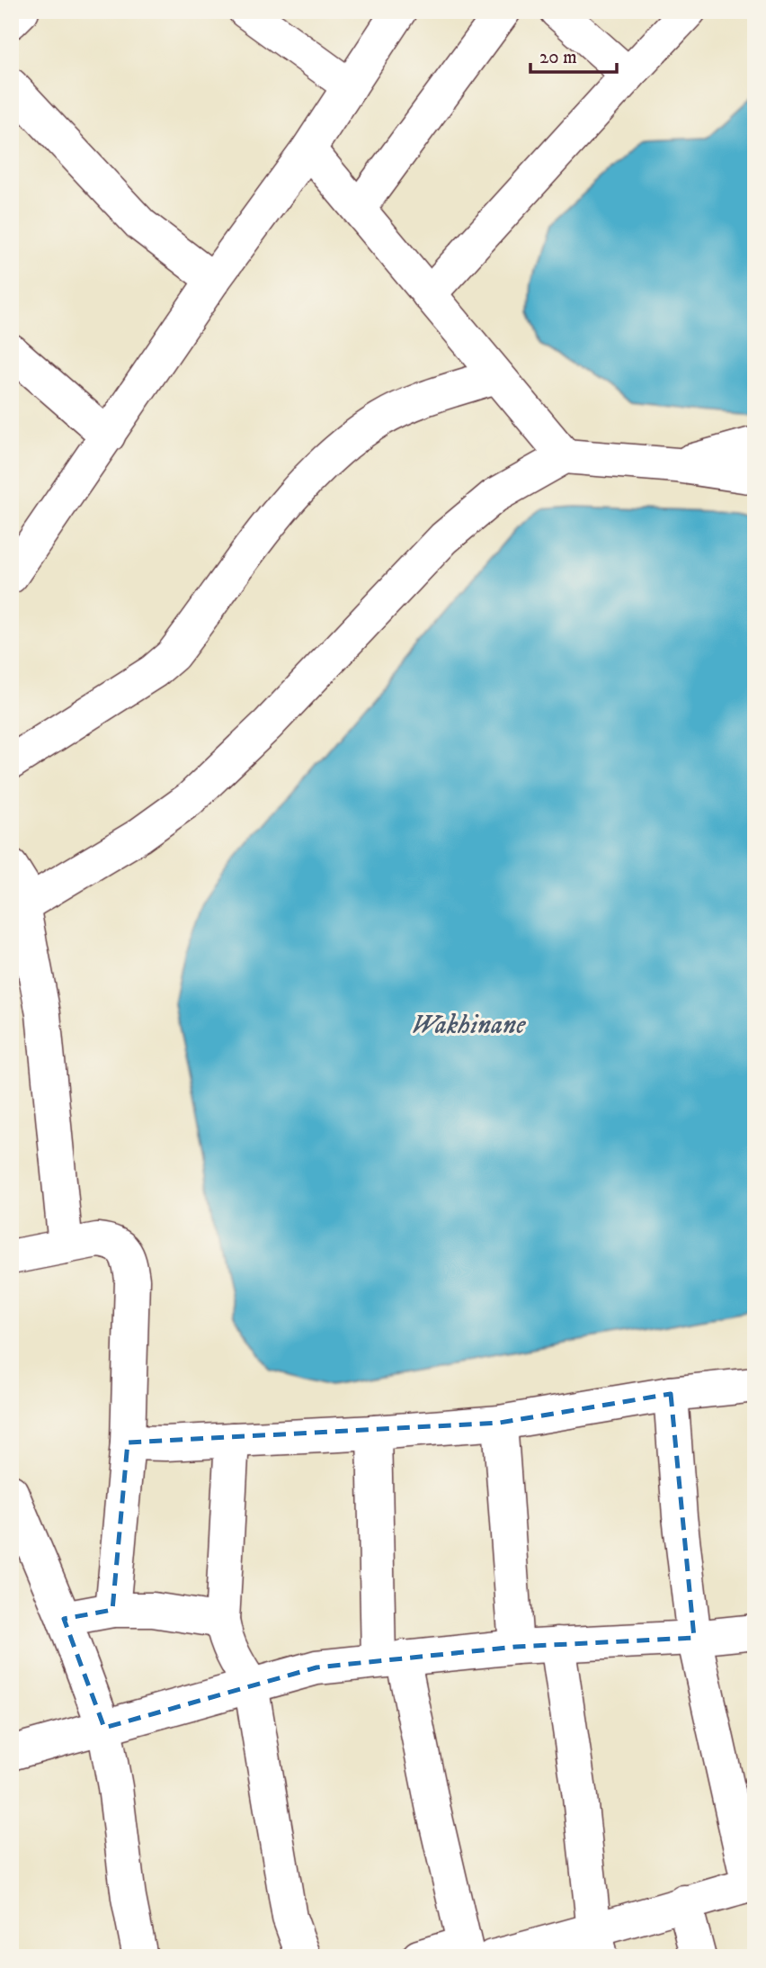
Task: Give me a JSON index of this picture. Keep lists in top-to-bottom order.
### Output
{
  "water": ["Wakhinane"],
  "scale_bar": "20 m"
}
